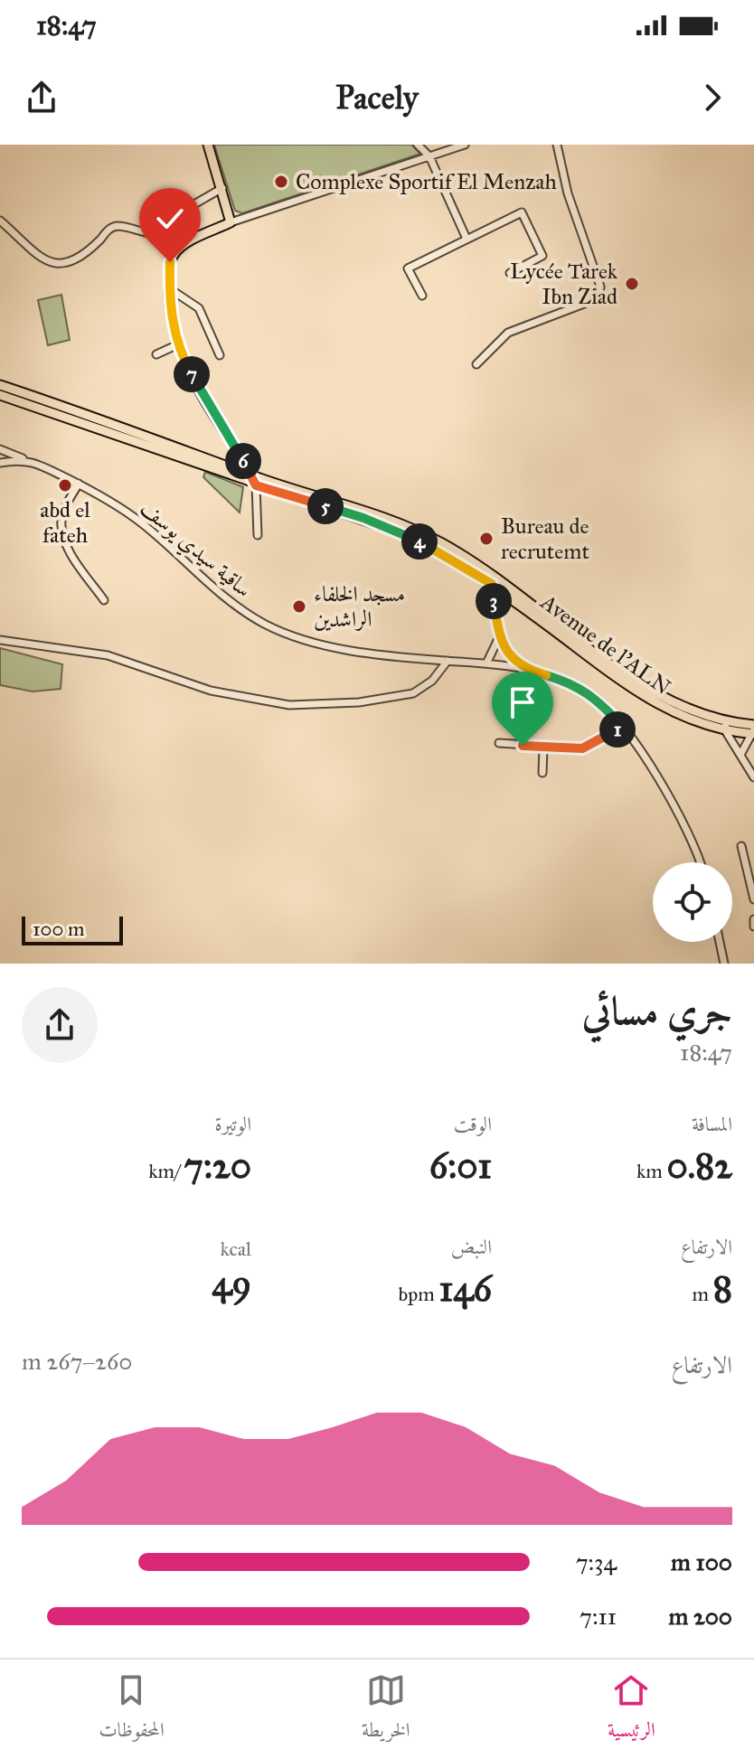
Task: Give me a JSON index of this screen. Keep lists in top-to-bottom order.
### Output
{
  "streets": {
    "street": ["ساقية سيدي يوسف"]
  },
  "places": [
    "Complexe Sportif El Menzah",
    "Lycée Tarek Ibn Ziad",
    "abd el fateh",
    "Bureau de recrutemt",
    "مسجد الخلفاء الراشدين"
  ],
  "scale_bar": "100 m",
  "page": {
    "status": "18:47",
    "header": "Pacely",
    "pins": [
      "7",
      "6",
      "5",
      "4",
      "3",
      "1"
    ],
    "scale": "100 m",
    "heading": ["جري مسائي", "18:47"],
    "stats": [
      ["المسافة", "0.82 km"],
      ["الوقت", "6:01"],
      ["الوتيرة", "7:20 /km"],
      ["الارتفاع", "8 m"],
      ["النبض", "146 bpm"],
      ["kcal", "49"]
    ],
    "chart": ["الارتفاع", "260–267 m"],
    "list": [
      {
        "name": "100 m",
        "note": "7:34"
      },
      {
        "name": "200 m",
        "note": "7:11"
      }
    ],
    "tabs": ["الرئيسية", "الخريطة", "المحفوظات"]
  }
}
